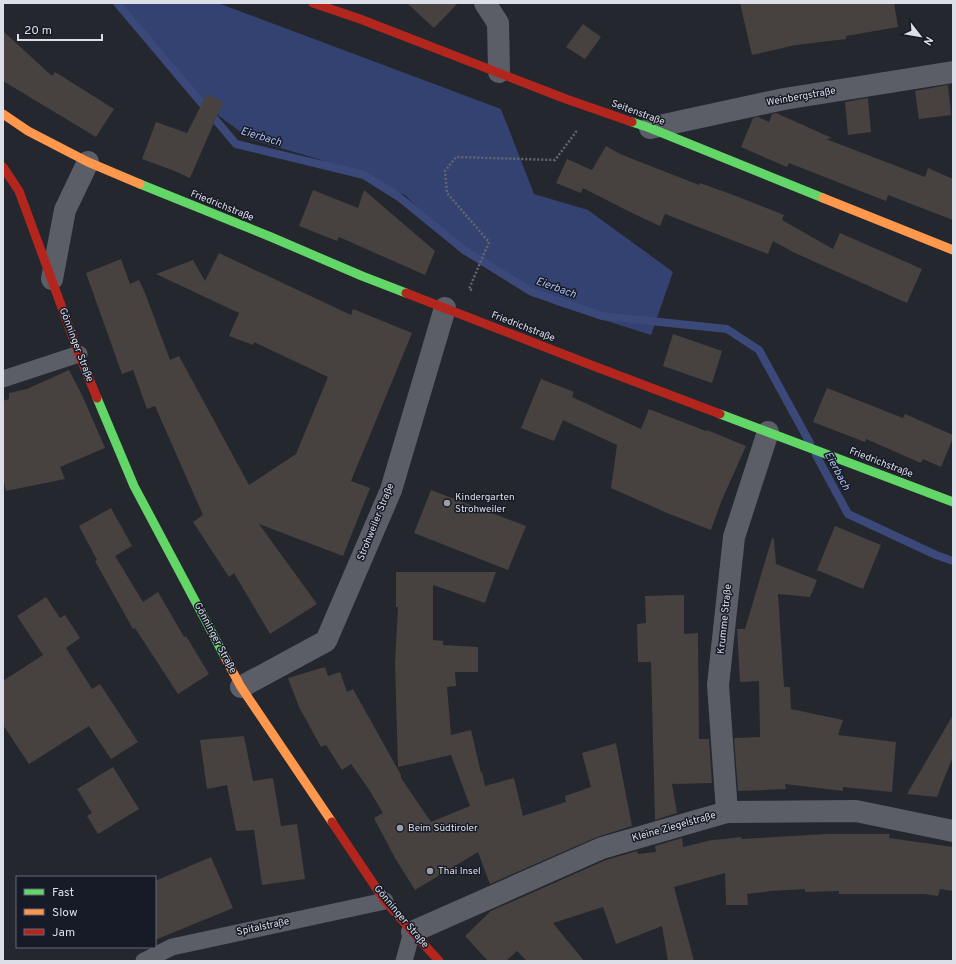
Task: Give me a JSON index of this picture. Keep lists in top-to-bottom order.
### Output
{
  "streets": {
    "main road": ["Seitenstraße", "Friedrichstraße", "Gönninger Straße"],
    "street": [
      "Weinbergstraße",
      "Strohweiler Straße",
      "Krumme Straße",
      "Kleine Ziegelstraße"
    ],
    "lane": ["Spitalstraße"]
  },
  "crossings": [
    ["Weinbergstraße", "Seitenstraße"],
    ["Friedrichstraße", "Strohweiler Straße"],
    ["Friedrichstraße", "Krumme Straße"],
    ["Gönninger Straße", "Strohweiler Straße"],
    ["Gönninger Straße", "Kleine Ziegelstraße"],
    ["Gönninger Straße", "Spitalstraße"],
    ["Krumme Straße", "Kleine Ziegelstraße"]
  ],
  "water": ["Eierbach"],
  "places": ["Kindergarten Strohweiler", "Beim Südtiroler", "Thai Insel"],
  "legend": ["Fast", "Slow", "Jam"],
  "scale_bar": "20 m",
  "north": "bottom right"
}
